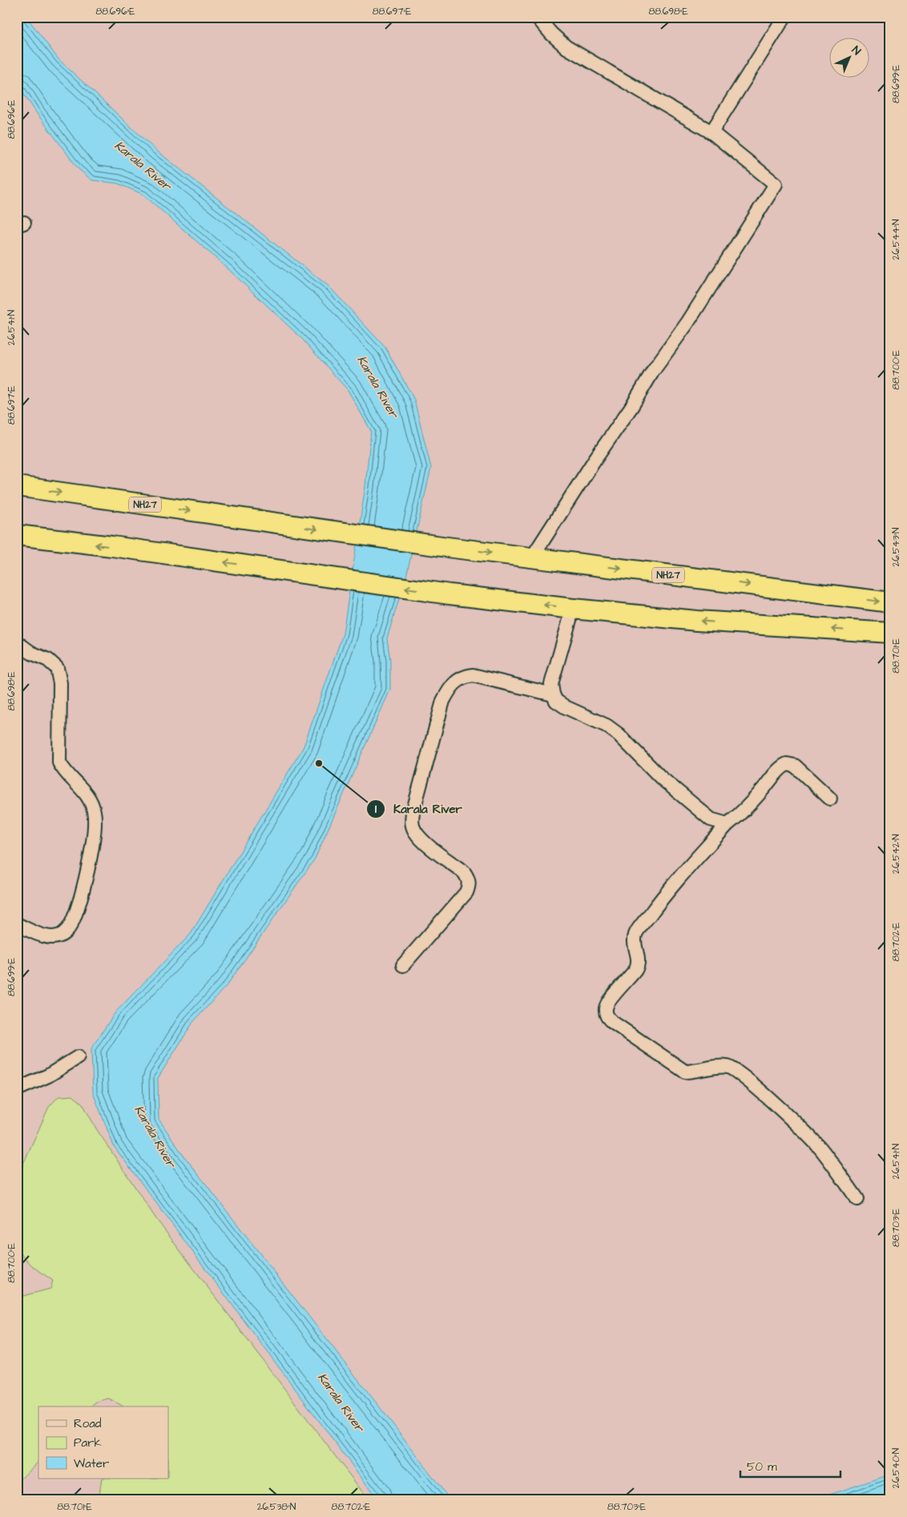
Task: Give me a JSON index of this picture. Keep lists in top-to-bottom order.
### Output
{
  "streets": {
    "highway": ["NH27"]
  },
  "water": ["Karala River"],
  "places": ["Karala River"],
  "legend": ["Road", "Park", "Water"],
  "scale_bar": "50 m",
  "north": "top right",
  "coordinates": [
    "88.696°E",
    "88.697°E",
    "88.698°E",
    "88.699°E",
    "26.544°N",
    "26.541°N",
    "88.700°E",
    "26.543°N",
    "88.701°E",
    "26.542°N",
    "88.702°E",
    "88.703°E",
    "26.540°N",
    "26.538°N"
  ]
}
